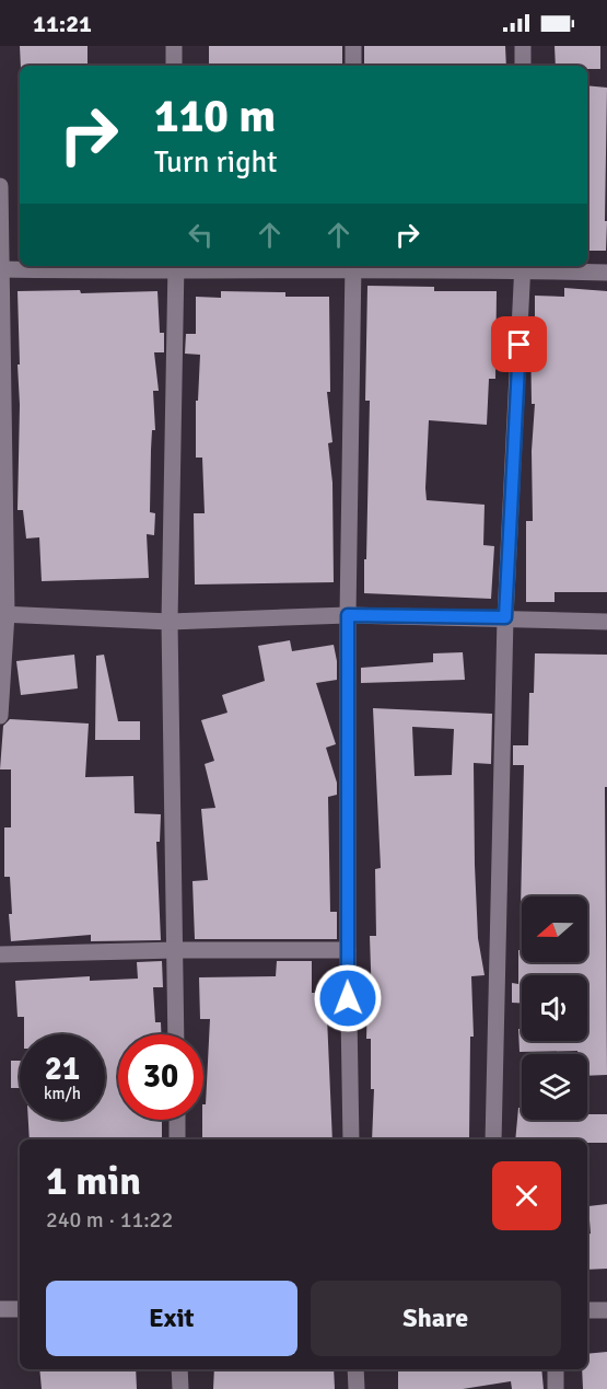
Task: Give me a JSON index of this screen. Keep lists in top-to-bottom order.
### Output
{
  "north": "left",
  "page": {
    "status": "11:21",
    "turn": ["110 m", "Turn right"],
    "speed": "21 km/h",
    "limit": "30",
    "heading": ["1 min", "240 m · 11:22"],
    "buttons": ["Exit", "Share"]
  }
}
